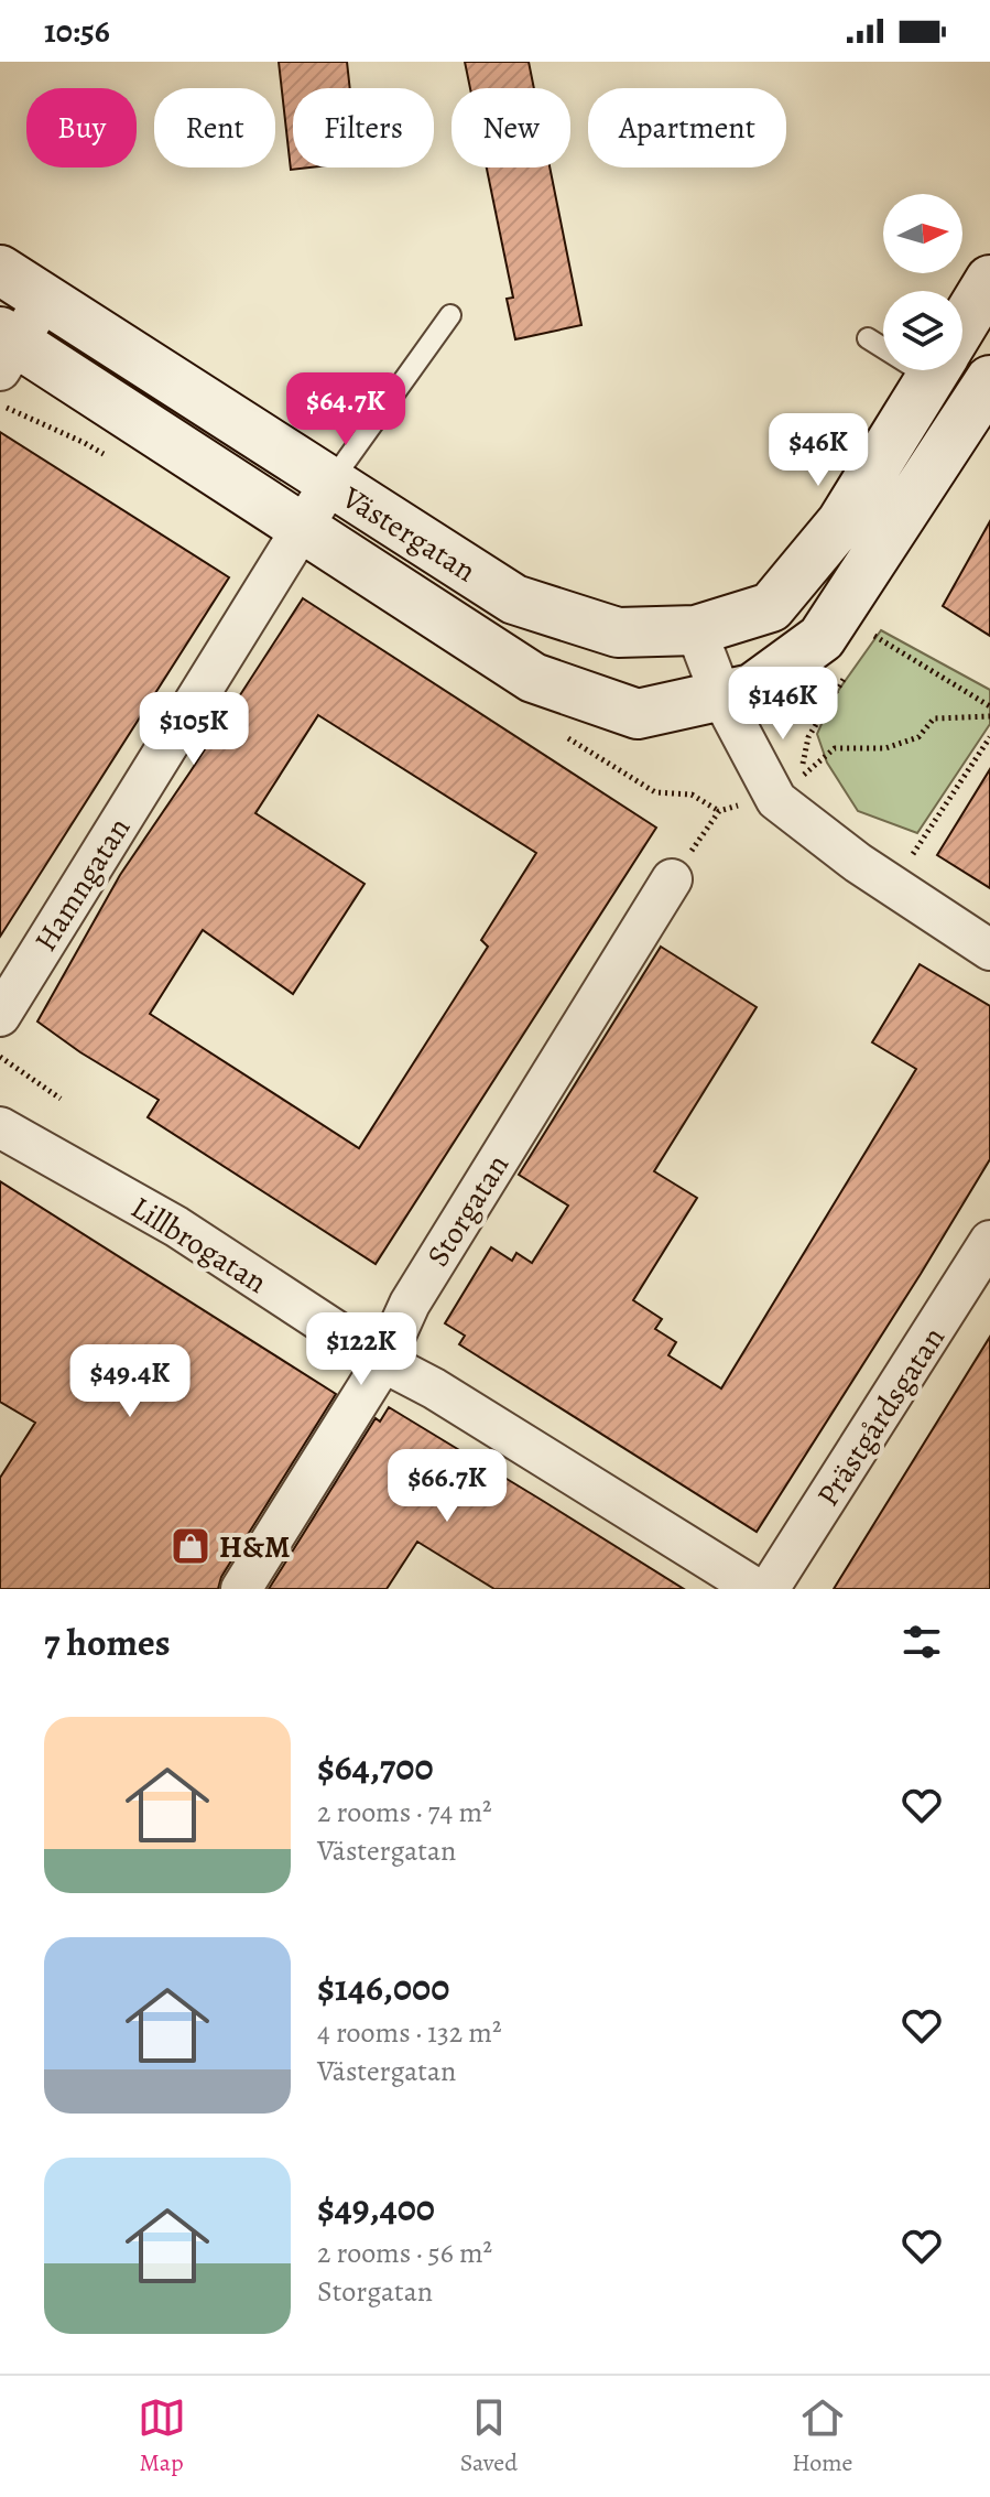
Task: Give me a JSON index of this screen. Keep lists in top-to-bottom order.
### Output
{
  "streets": {
    "street": [
      "Västergatan",
      "Hamngatan",
      "Storgatan",
      "Lillbrogatan",
      "Prästgårdsgatan"
    ]
  },
  "crossings": [
    ["Västergatan", "Hamngatan"],
    ["Storgatan", "Lillbrogatan"]
  ],
  "places": {
    "shop": ["H&M"]
  },
  "north": "right",
  "page": {
    "status": "10:56",
    "chip": [
      "Buy",
      "Rent",
      "Filters",
      "New",
      "Apartment"
    ],
    "price": [
      "$64.7K",
      "$46K",
      "$146K",
      "$105K",
      "$122K",
      "$49.4K",
      "$66.7K"
    ],
    "heading": "7 homes",
    "list": [
      {
        "name": "$64,700",
        "note": "2 rooms · 74 m² · Västergatan"
      },
      {
        "name": "$146,000",
        "note": "4 rooms · 132 m² · Västergatan"
      },
      {
        "name": "$49,400",
        "note": "2 rooms · 56 m² · Storgatan"
      }
    ],
    "tabs": ["Map", "Saved", "Home"]
  }
}
